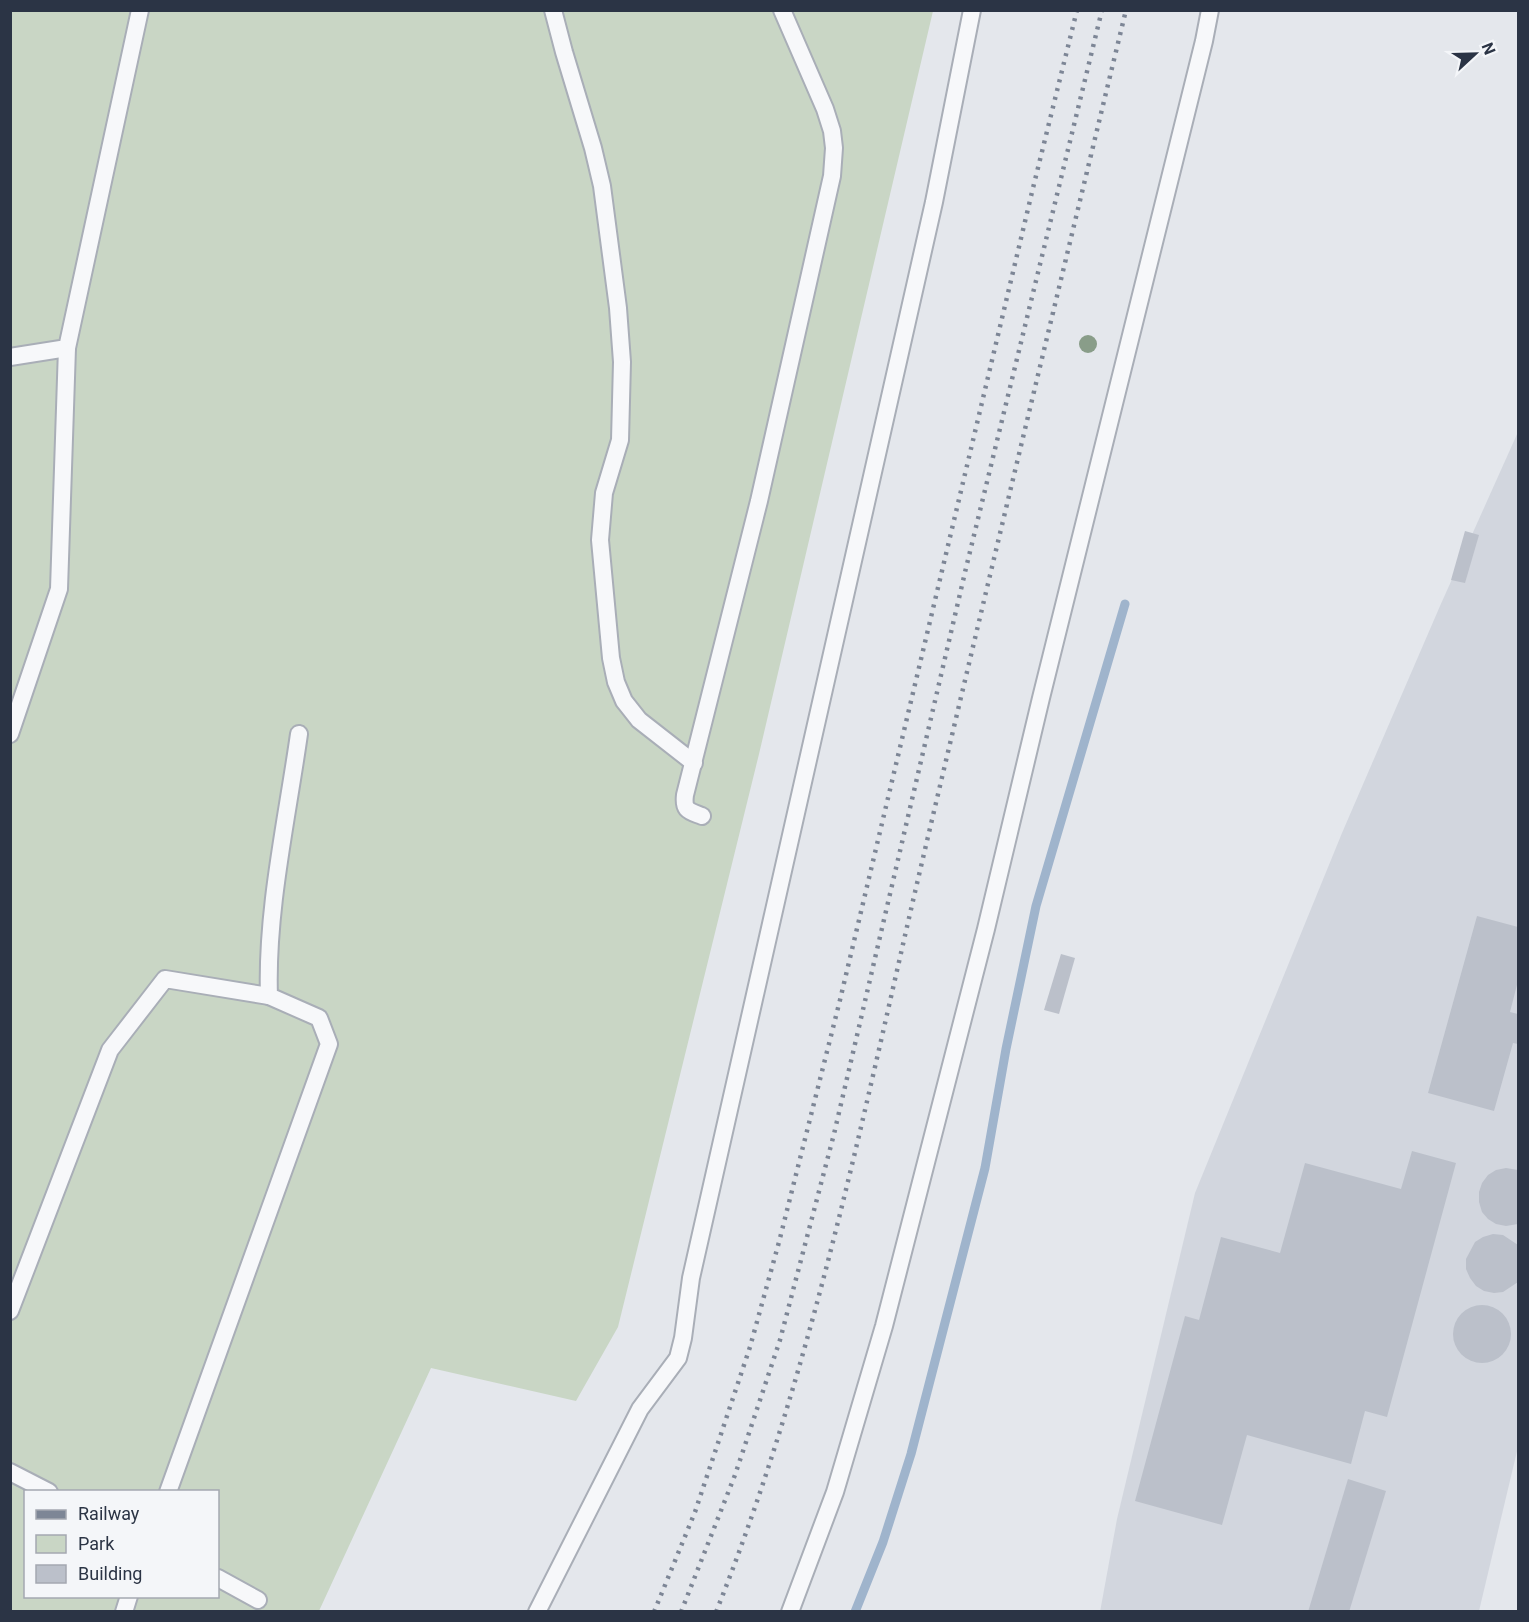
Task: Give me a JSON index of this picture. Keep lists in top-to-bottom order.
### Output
{
  "legend": ["Railway", "Park", "Building"],
  "north": "right"
}
